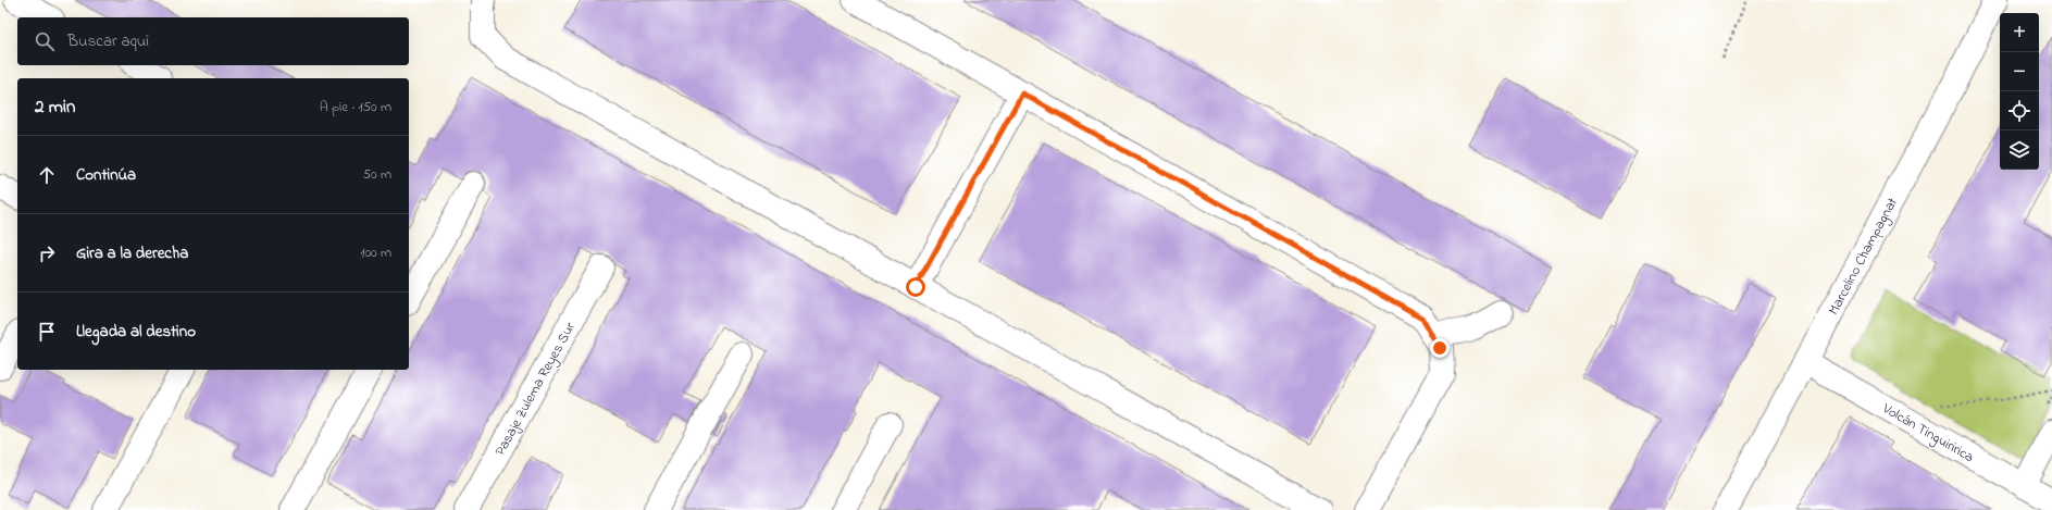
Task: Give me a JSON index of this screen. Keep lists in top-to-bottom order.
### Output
{
  "streets": {
    "street": ["Marcelino Champagnat", "Pasaje Zulema Reyes Sur", "Volcán Tinguiririca"]
  },
  "crossings": [
    ["Marcelino Champagnat", "Volcán Tinguiririca"]
  ],
  "page": {
    "map_buttons": ["+", "−"],
    "search": "Buscar aquí",
    "heading": ["2 min", "A pie · 150 m"],
    "list": [
      ["Continúa", "50 m"],
      ["Gira a la derecha", "100 m"],
      "Llegada al destino"
    ]
  }
}
